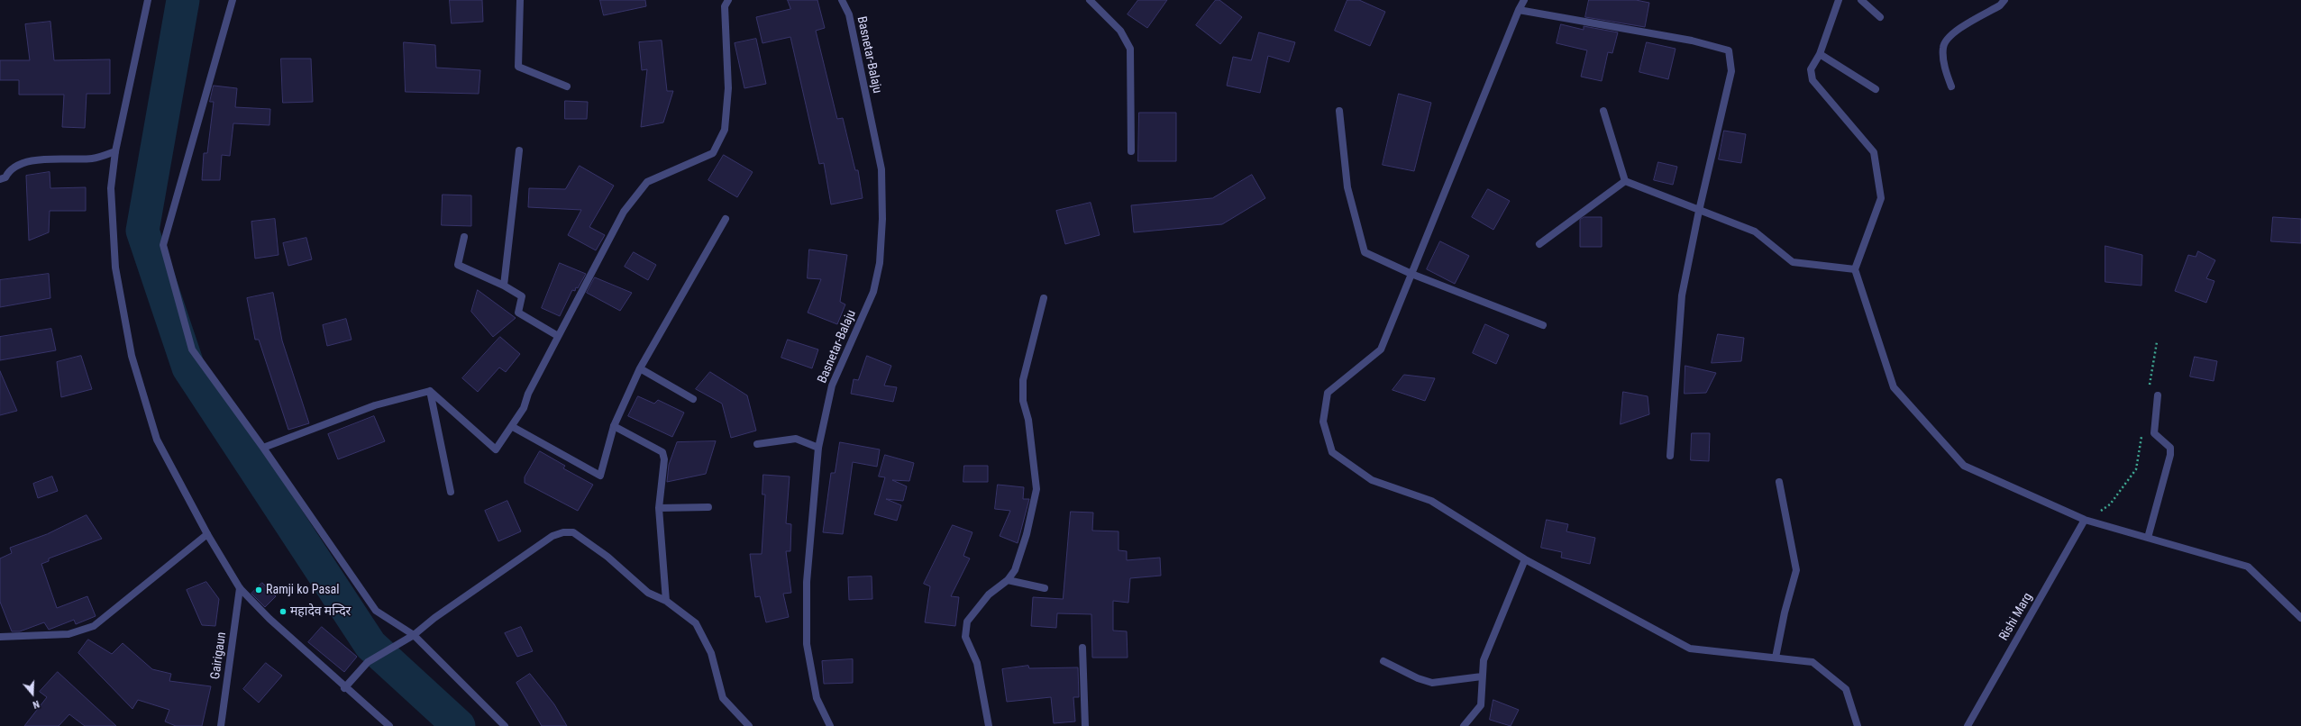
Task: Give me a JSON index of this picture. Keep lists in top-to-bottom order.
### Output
{
  "streets": {
    "street": ["Basnetar-Balaju", "Rishi Marg", "Gairigaun"]
  },
  "places": ["Ramji ko Pasal", "महादेव मन्दिर"],
  "north": "bottom"
}
